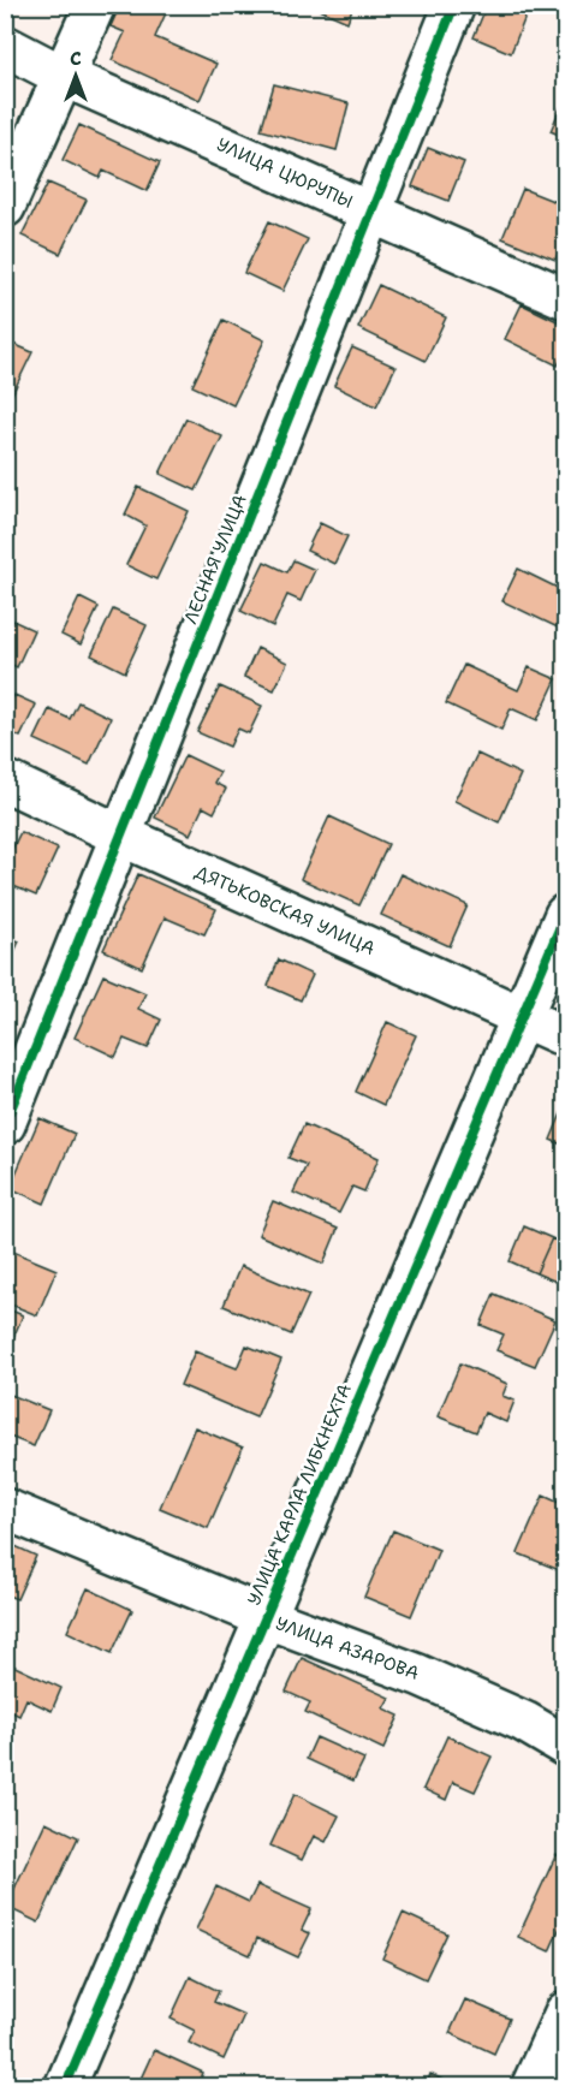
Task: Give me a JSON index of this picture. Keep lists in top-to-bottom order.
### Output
{
  "streets": {
    "street": [
      "УЛИЦА ЦЮРУПЫ",
      "ЛЕСНАЯ УЛИЦА",
      "ДЯТЬКОВСКАЯ УЛИЦА",
      "УЛИЦА КАРЛА ЛИБКНЕХТА",
      "УЛИЦА АЗАРОВА"
    ]
  },
  "crossings": [
    ["УЛИЦА ЦЮРУПЫ", "ЛЕСНАЯ УЛИЦА"],
    ["ЛЕСНАЯ УЛИЦА", "ДЯТЬКОВСКАЯ УЛИЦА"],
    ["ДЯТЬКОВСКАЯ УЛИЦА", "УЛИЦА КАРЛА ЛИБКНЕХТА"],
    ["УЛИЦА КАРЛА ЛИБКНЕХТА", "УЛИЦА АЗАРОВА"]
  ],
  "north": "top"
}
